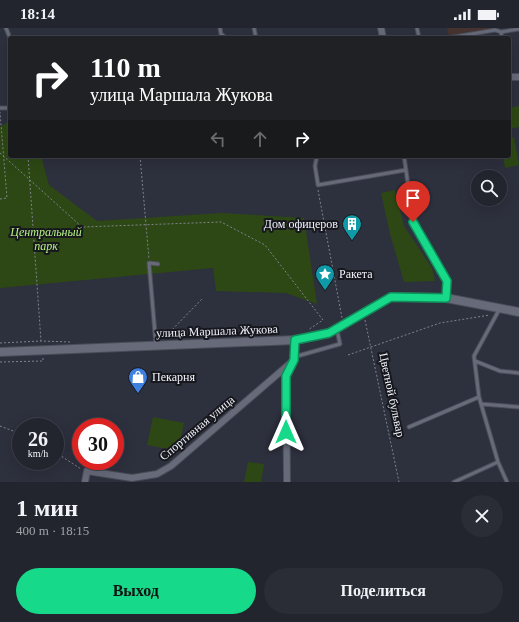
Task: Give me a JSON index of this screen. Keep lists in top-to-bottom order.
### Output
{
  "streets": {
    "street": ["улица Маршала Жукова", "Спортивная улица"],
    "path": ["Цветной бульвар"]
  },
  "crossings": [
    ["улица Маршала Жукова", "Цветной бульвар"]
  ],
  "parks": ["Центральный парк"],
  "places": {
    "building": ["Дом офицеров"],
    "place": ["Ракета"],
    "shop": ["Пекарня"]
  },
  "page": {
    "status": "18:14",
    "turn": ["110 m", "улица Маршала Жукова"],
    "speed": "26 km/h",
    "limit": "30",
    "heading": ["1 мин", "400 m · 18:15"],
    "buttons": ["Выход", "Поделиться"]
  }
}
